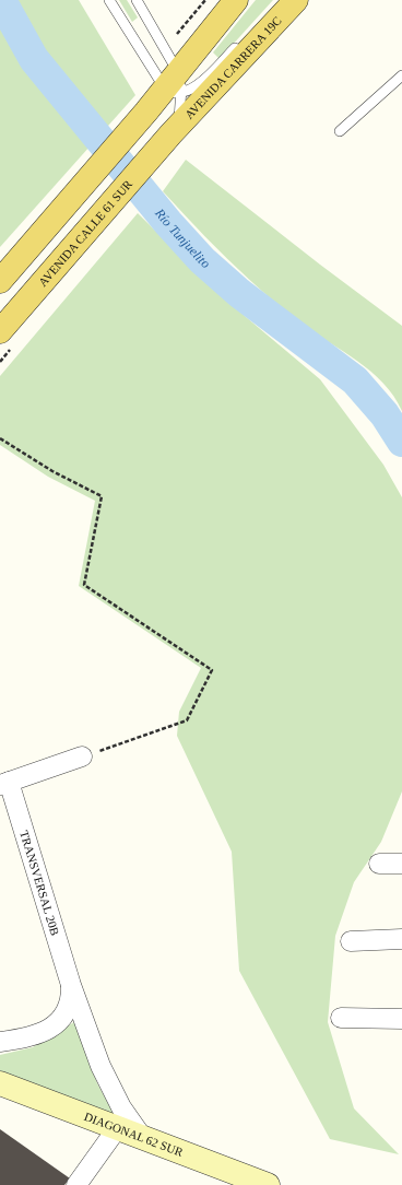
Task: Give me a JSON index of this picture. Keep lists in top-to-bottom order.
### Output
{
  "streets": {
    "main road": ["AVENIDA CARRERA 19C", "AVENIDA CALLE 61 SUR"],
    "street": ["TRANSVERSAL 20B", "DIAGONAL 62 SUR"]
  },
  "crossings": [
    ["AVENIDA CARRERA 19C", "AVENIDA CALLE 61 SUR"],
    ["TRANSVERSAL 20B", "DIAGONAL 62 SUR"]
  ],
  "water": ["Río Tunjuelito"]
}
